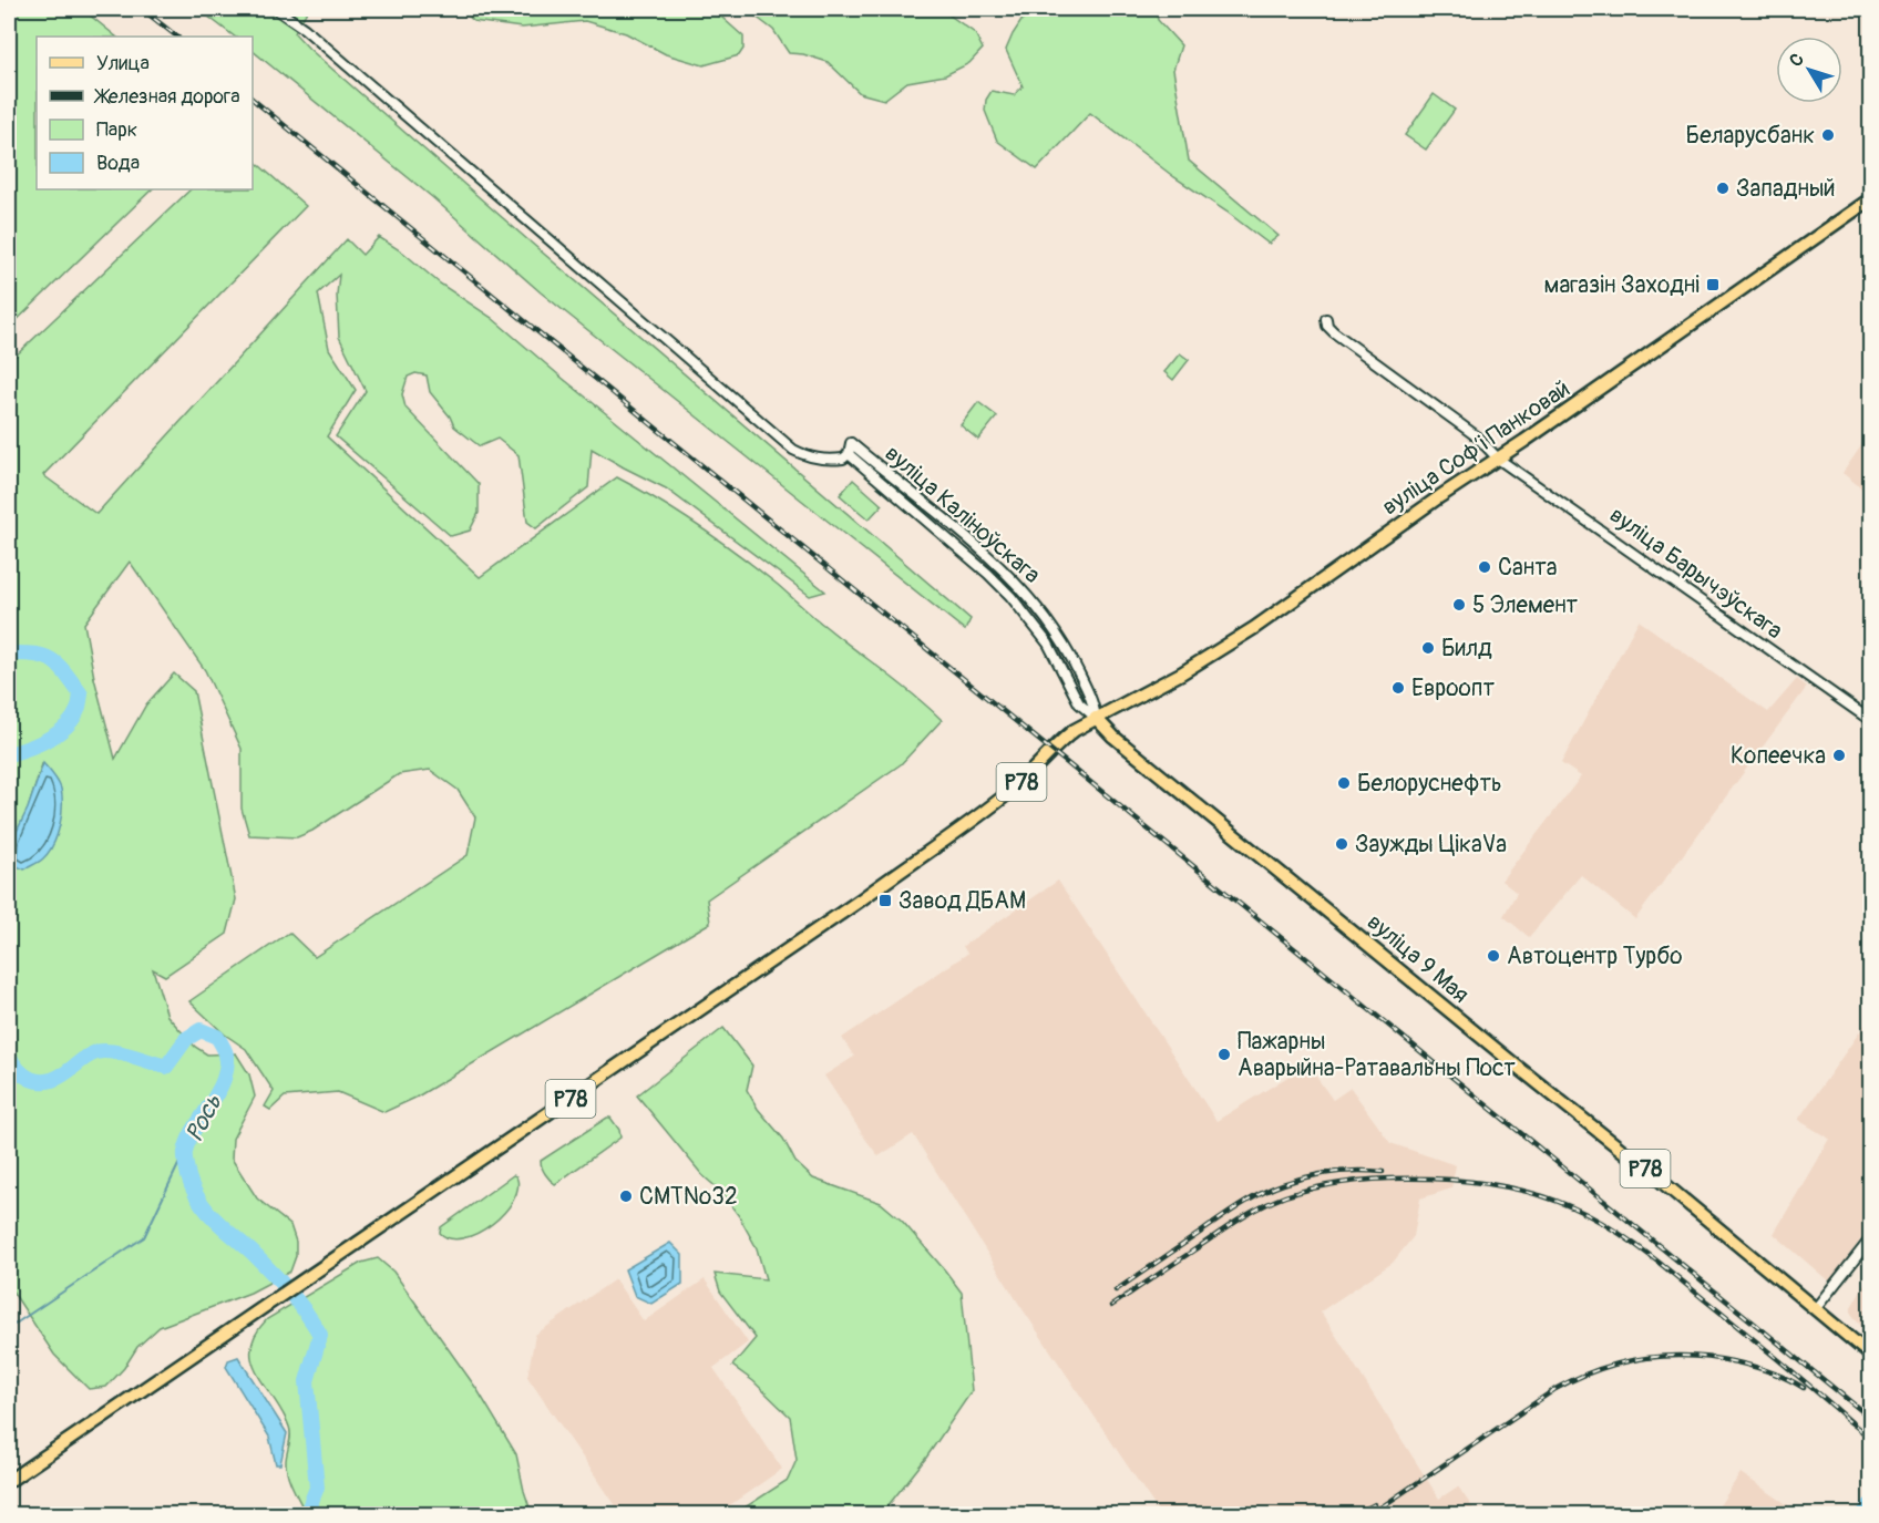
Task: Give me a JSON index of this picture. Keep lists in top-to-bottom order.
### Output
{
  "streets": {
    "main road": ["вуліца Софʼі Панковай", "Р78", "вуліца 9 Мая"],
    "street": ["вуліца Каліноўскага", "вуліца Барычэўскага"]
  },
  "crossings": [
    ["вуліца Софʼі Панковай", "вуліца Каліноўскага"],
    ["вуліца Софʼі Панковай", "вуліца Барычэўскага"],
    ["вуліца Софʼі Панковай", "Р78"],
    ["вуліца Софʼі Панковай", "вуліца 9 Мая"],
    ["вуліца Каліноўскага", "Р78"],
    ["вуліца Каліноўскага", "вуліца 9 Мая"],
    ["Р78", "вуліца 9 Мая"]
  ],
  "water": ["Рось"],
  "places": {
    "other": [
      "Беларусбанк",
      "Западный",
      "Санта",
      "5 Элемент",
      "Билд",
      "Евроопт",
      "Копеечка",
      "Белоруснефть",
      "Заужды ЦікаVа",
      "Автоцентр Турбо",
      "Пажарны Аварыйна-Ратавальны Пост",
      "СМТ№32"
    ],
    "transit": ["магазін Заходні", "Завод ДБАМ"]
  },
  "legend": [
    "Улица",
    "Железная дорога",
    "Парк",
    "Вода"
  ],
  "north": "top left"
}
